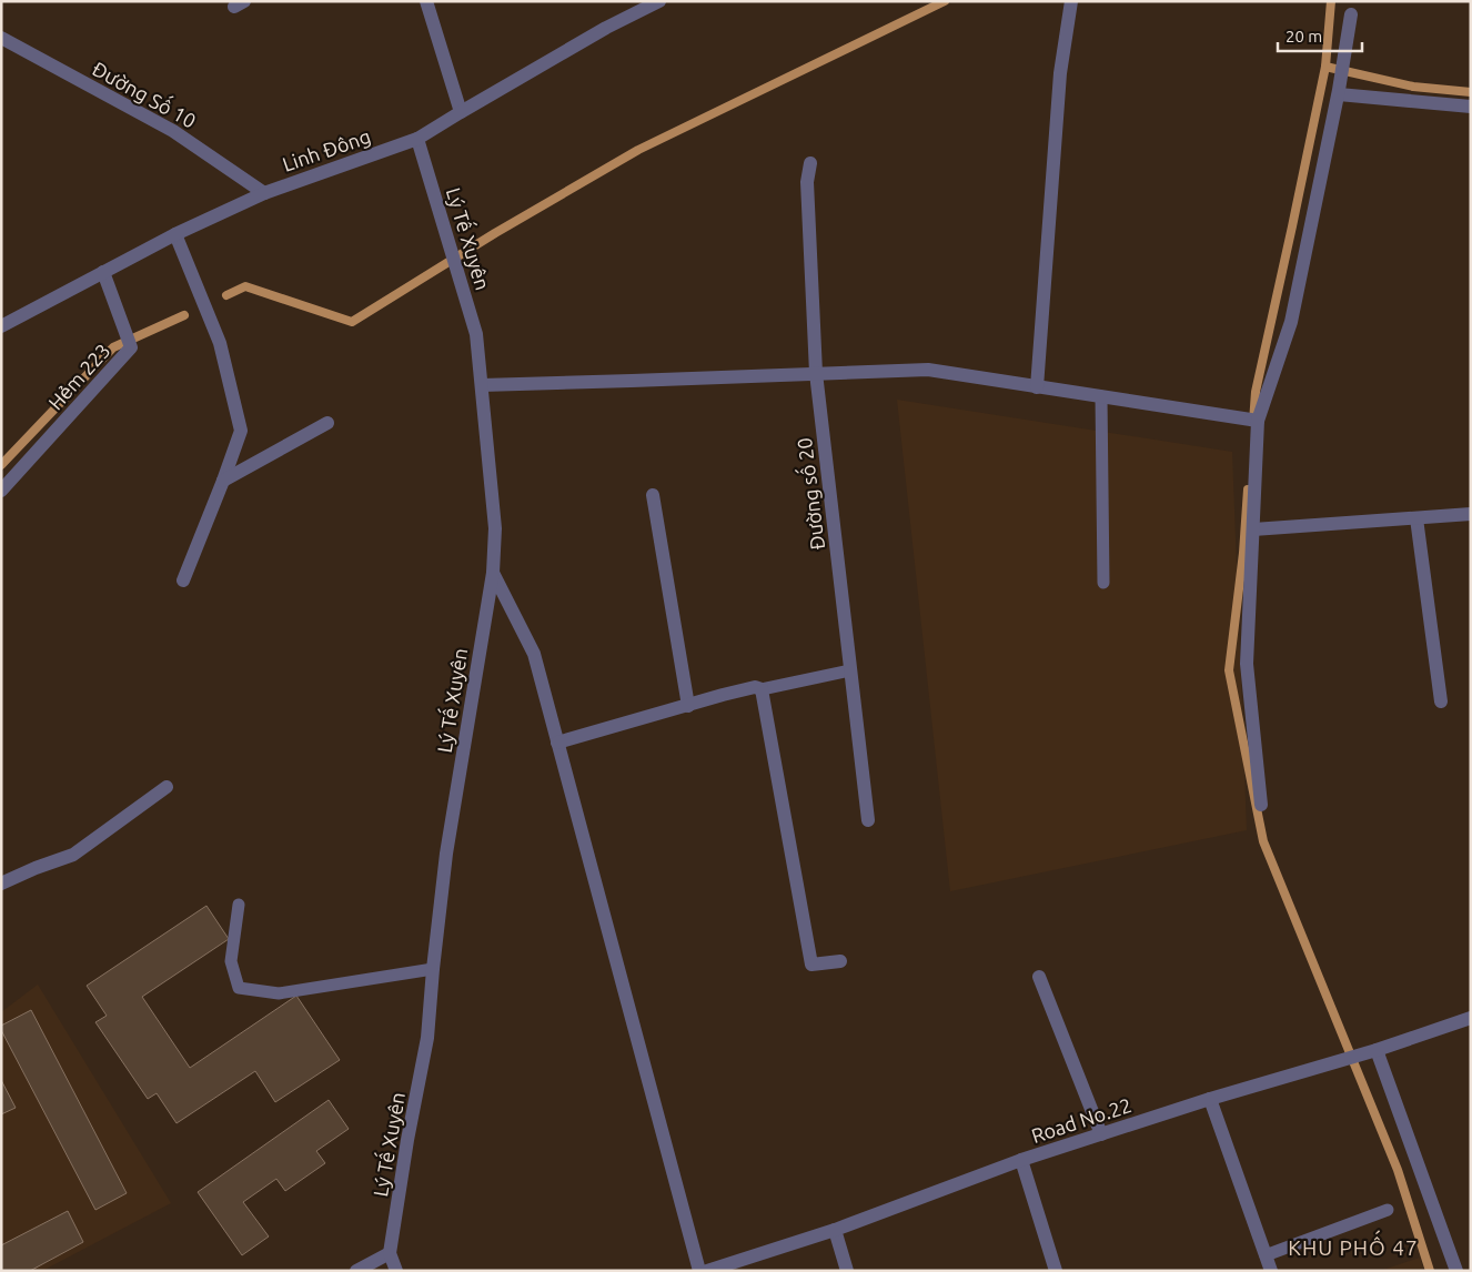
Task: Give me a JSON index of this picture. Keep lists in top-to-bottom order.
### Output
{
  "streets": {
    "street": [
      "Đường Số 10",
      "Linh Đông",
      "Lý Tế Xuyên",
      "Hẻm 223",
      "Đường số 20",
      "Road No.22"
    ]
  },
  "crossings": [
    ["Đường Số 10", "Linh Đông"],
    ["Linh Đông", "Lý Tế Xuyên"],
    ["Linh Đông", "Hẻm 223"]
  ],
  "districts": ["KHU PHỐ 47"],
  "scale_bar": "20 m"
}
